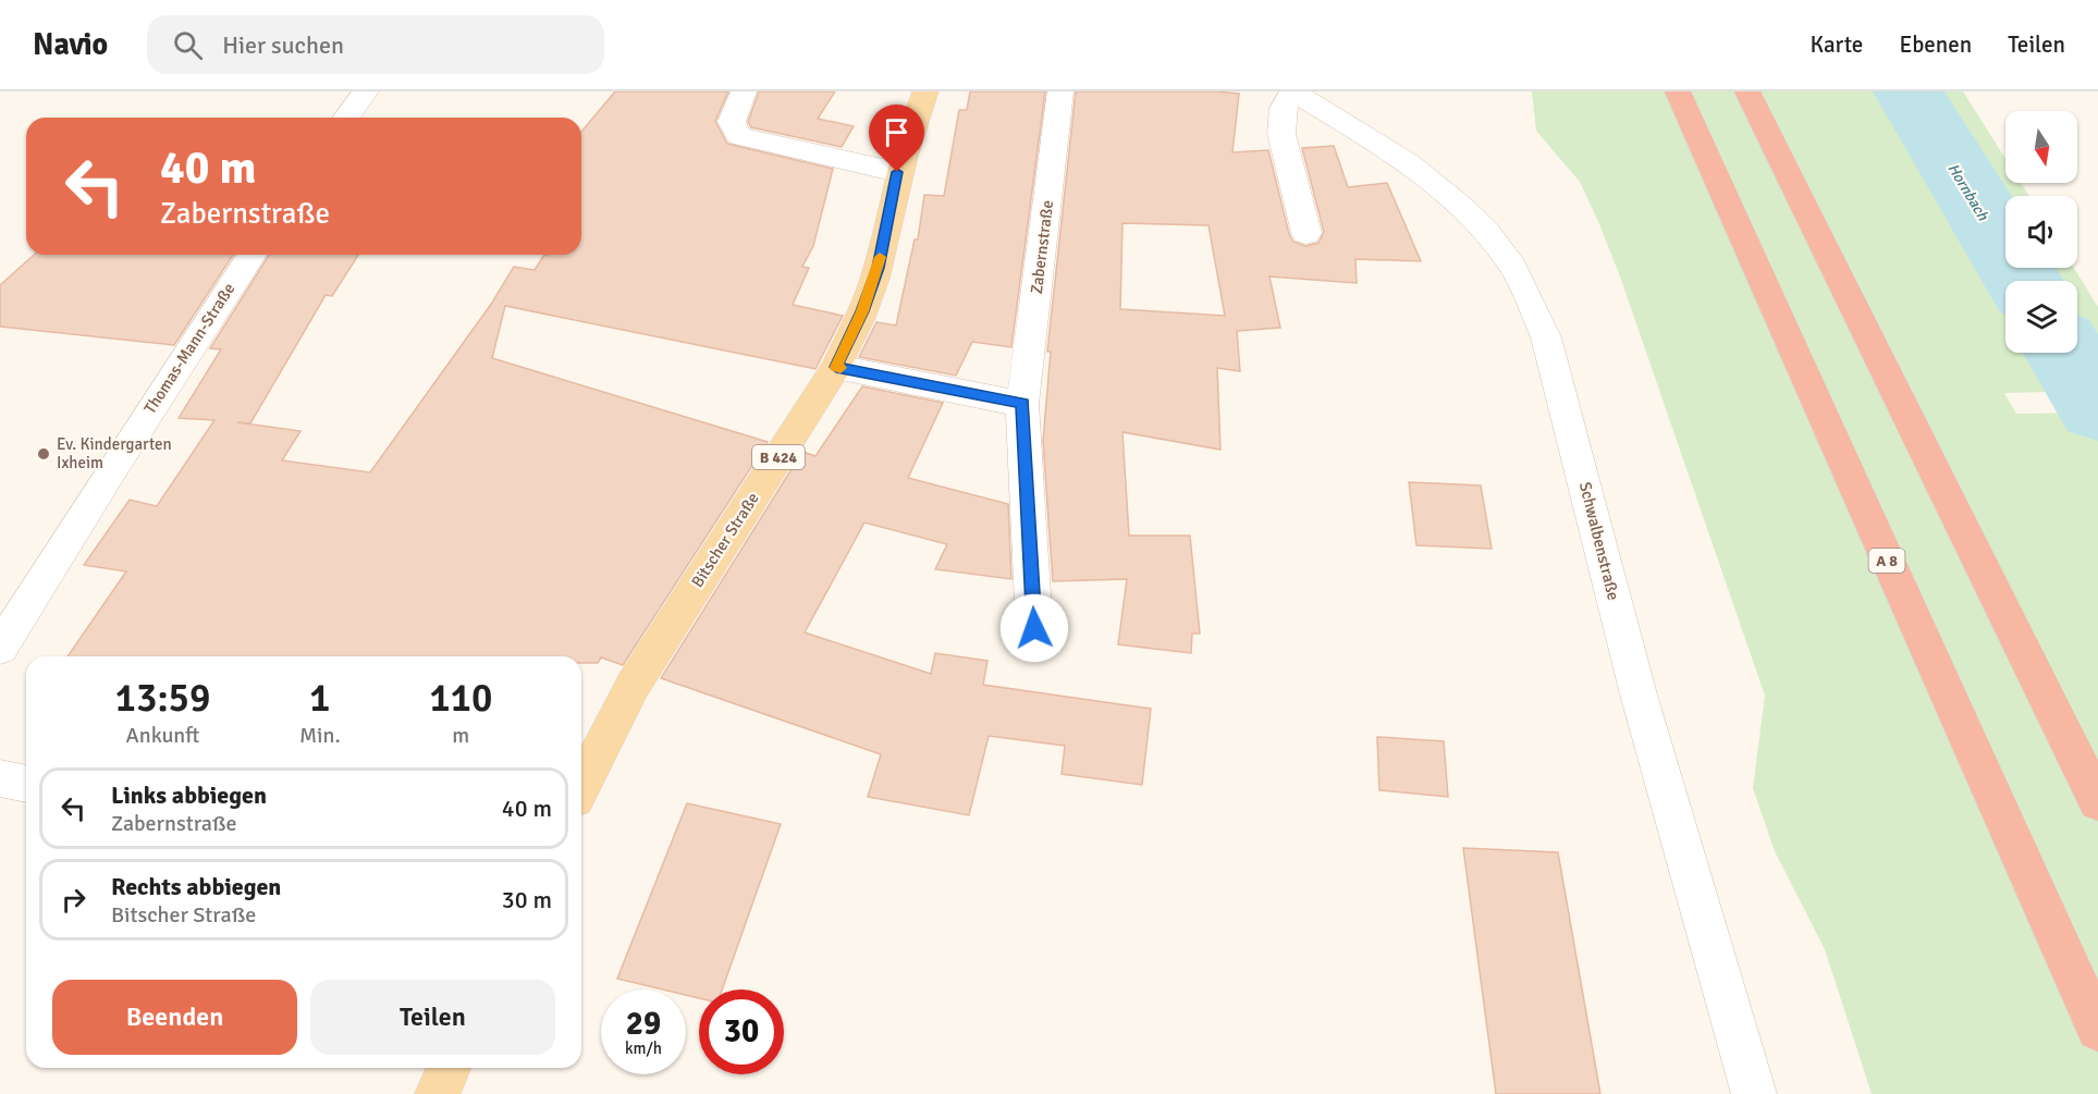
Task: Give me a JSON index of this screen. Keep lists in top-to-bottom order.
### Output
{
  "streets": {
    "highway": ["A 8"],
    "main road": ["B 424", "Bitscher Straße"],
    "street": ["Zabernstraße", "Thomas-Mann-Straße", "Schwalbenstraße"]
  },
  "water": ["Hornbach"],
  "places": ["Ev. Kindergarten Ixheim"],
  "north": "bottom",
  "page": {
    "header": "Navio",
    "search": "Hier suchen",
    "nav": ["Karte", "Ebenen", "Teilen"],
    "turn": ["40 m", "Zabernstraße"],
    "eta": [
      "13:59",
      "Ankunft",
      "1",
      "Min.",
      "110",
      "m"
    ],
    "list": [
      {
        "name": "Links abbiegen",
        "note": "Zabernstraße",
        "value": "40 m"
      },
      {
        "name": "Rechts abbiegen",
        "note": "Bitscher Straße",
        "value": "30 m"
      }
    ],
    "buttons": ["Beenden", "Teilen"],
    "speed": "29 km/h",
    "limit": "30"
  }
}
